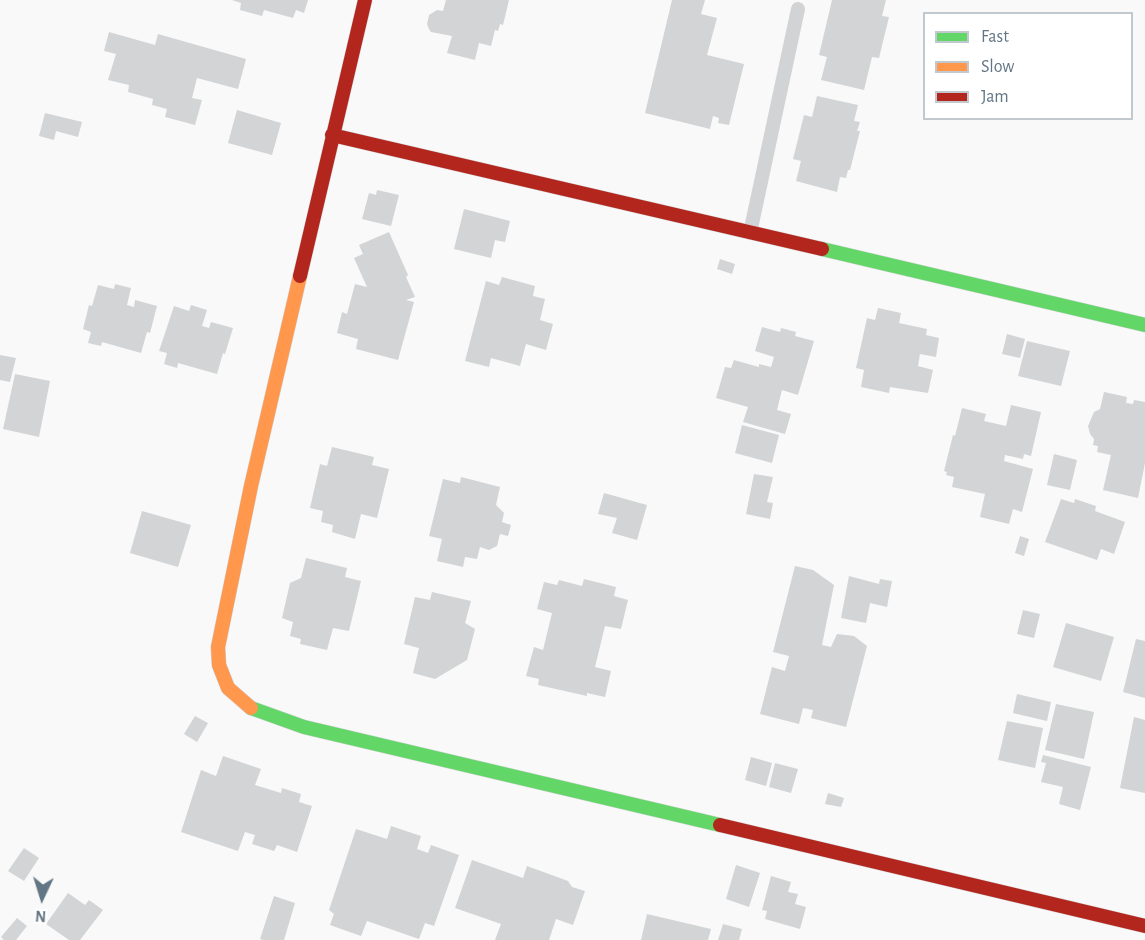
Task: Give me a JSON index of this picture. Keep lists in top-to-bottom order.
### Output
{
  "legend": ["Fast", "Slow", "Jam"],
  "north": "bottom"
}
